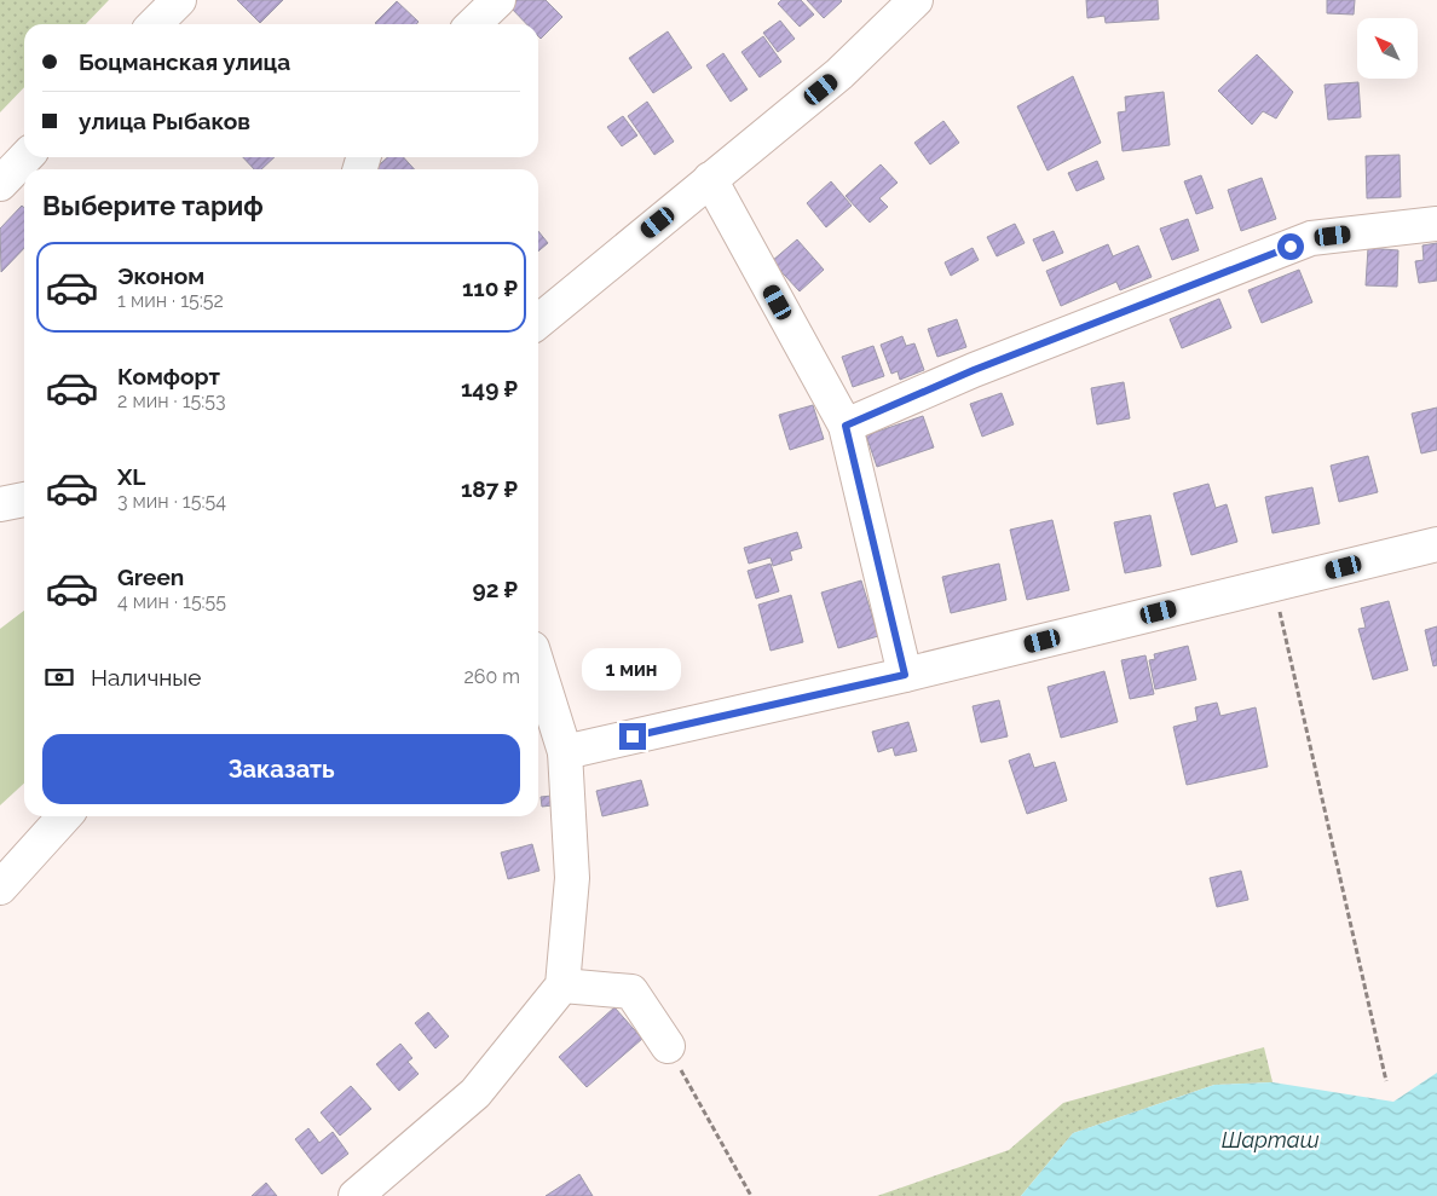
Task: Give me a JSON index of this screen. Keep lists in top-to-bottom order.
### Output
{
  "water": ["Шарташ"],
  "north": "top left",
  "page": {
    "banner": ["Боцманская улица", "улица Рыбаков"],
    "heading": "Выберите тариф",
    "list": [
      {
        "name": "Эконом",
        "note": "1 мин · 15:52",
        "value": "110 ₽"
      },
      {
        "name": "Комфорт",
        "note": "2 мин · 15:53",
        "value": "149 ₽"
      },
      {
        "name": "XL",
        "note": "3 мин · 15:54",
        "value": "187 ₽"
      },
      {
        "name": "Green",
        "note": "4 мин · 15:55",
        "value": "92 ₽"
      }
    ],
    "pay": ["Наличные", "260 m"],
    "bubble": "1 мин",
    "buttons": "Заказать"
  }
}
